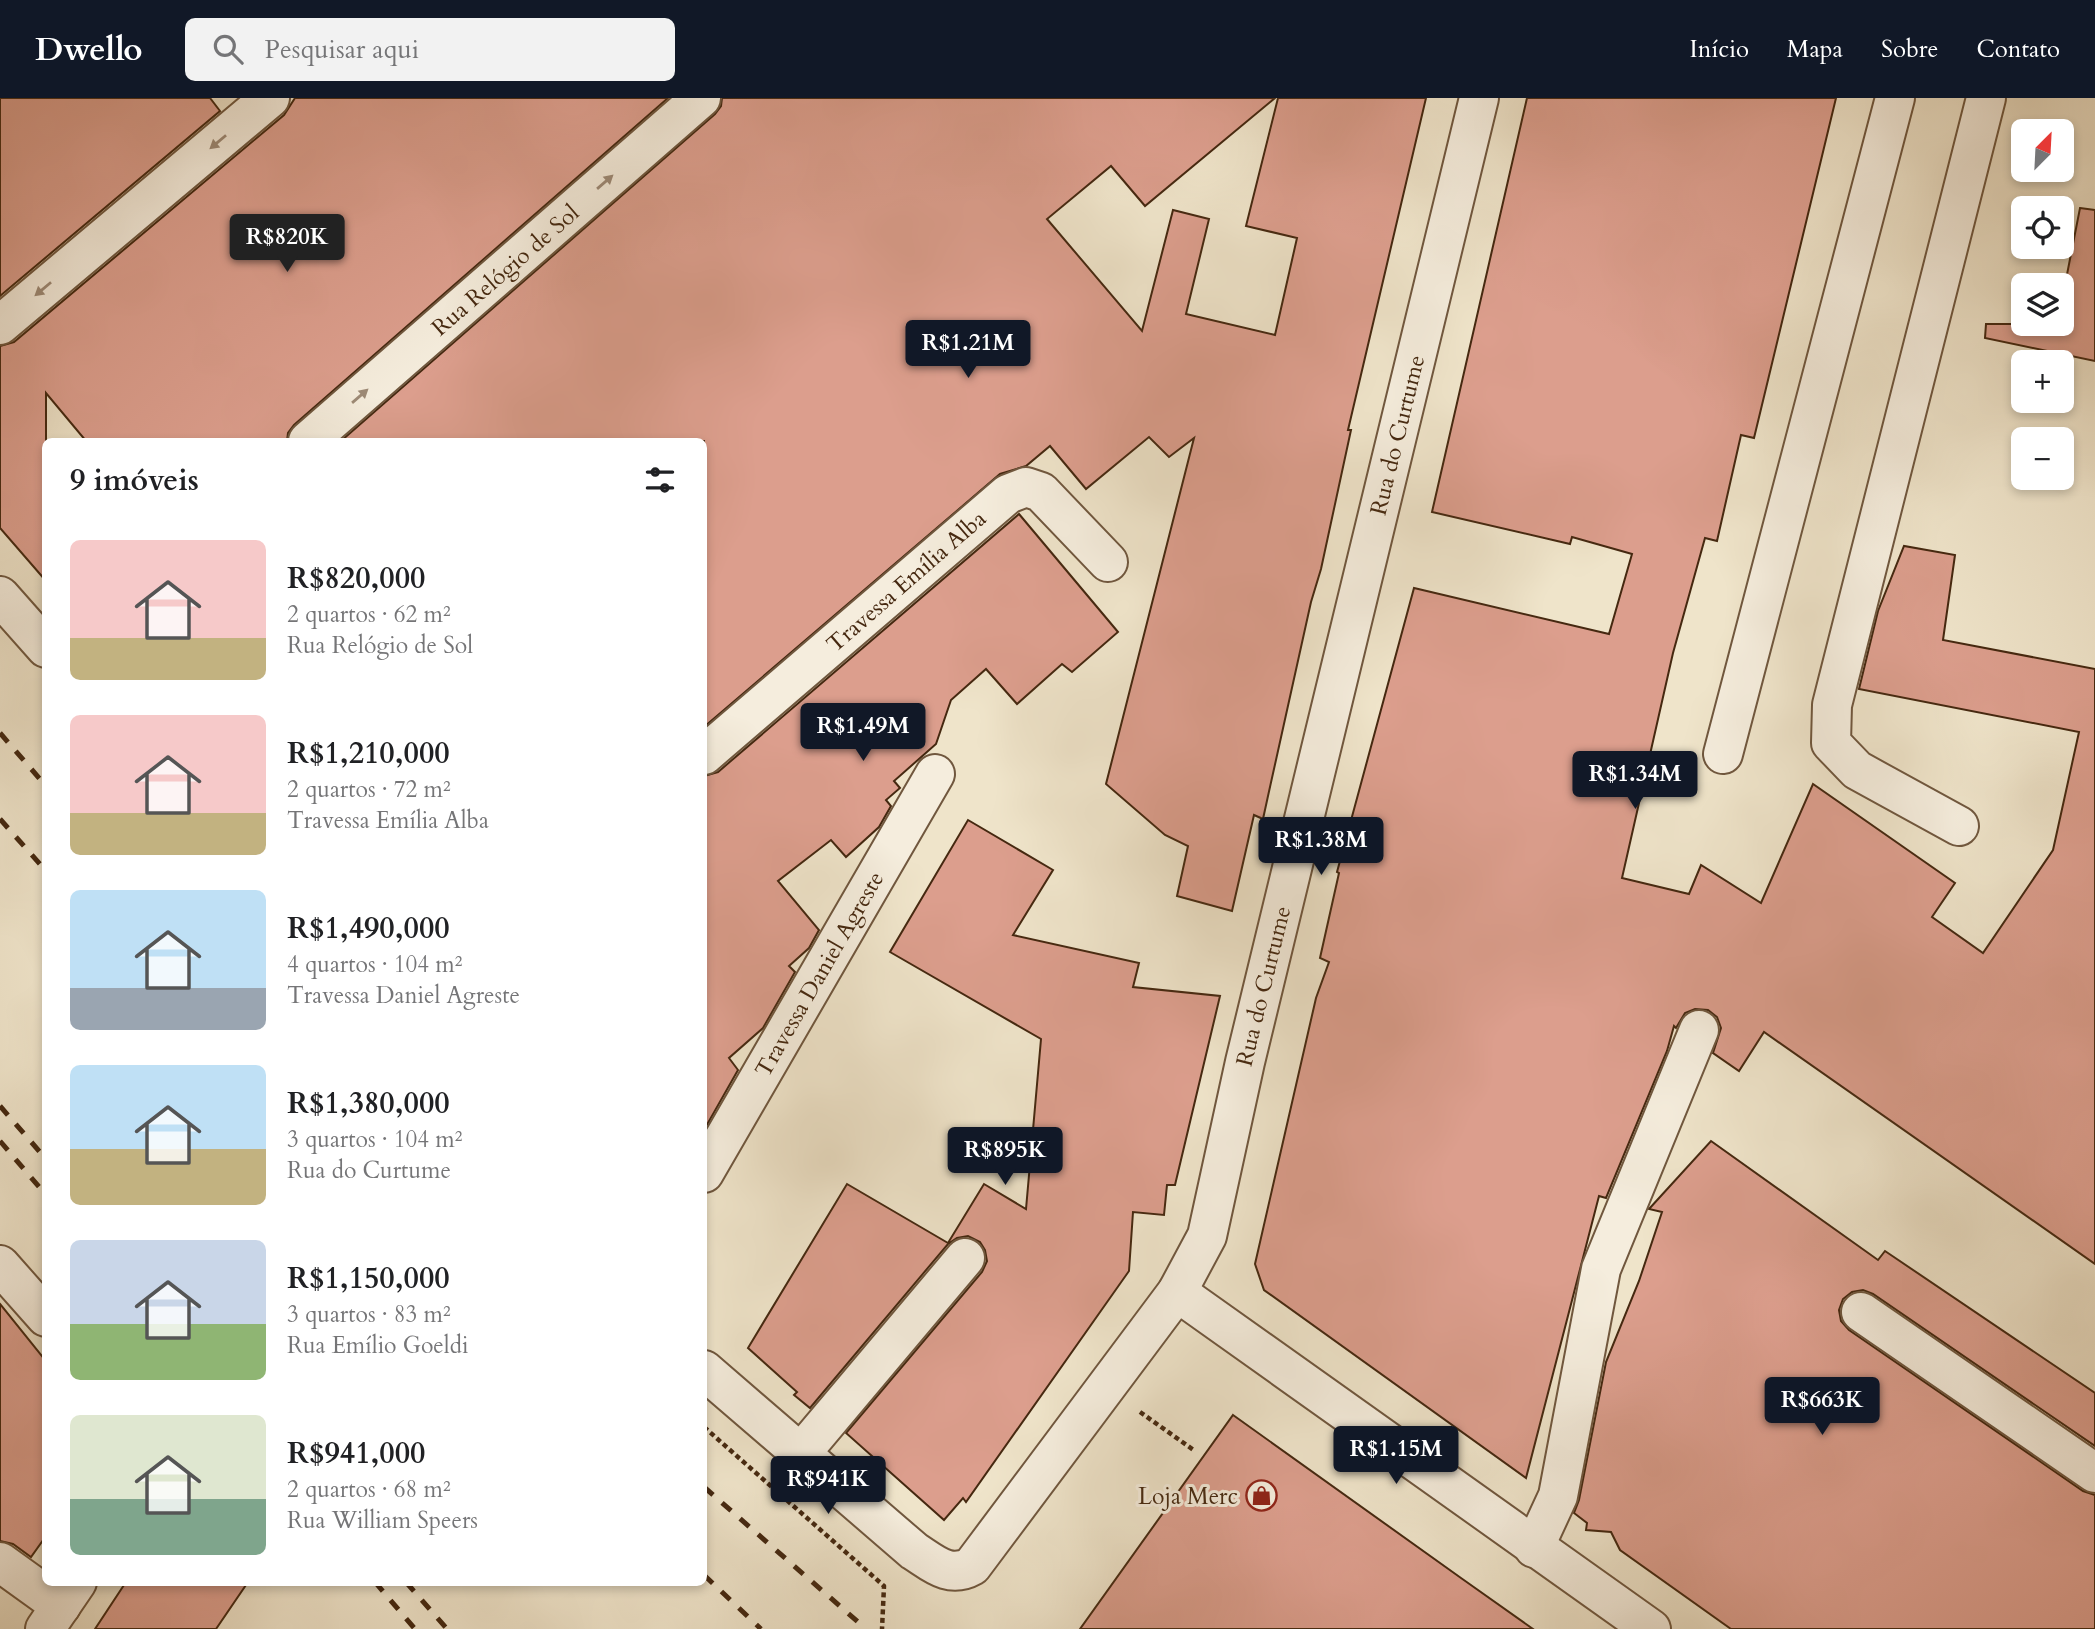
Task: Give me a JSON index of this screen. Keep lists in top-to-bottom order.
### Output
{
  "streets": {
    "street": [
      "Rua Relógio de Sol",
      "Rua do Curtume",
      "Travessa Emília Alba",
      "Travessa Daniel Agreste"
    ]
  },
  "places": {
    "shop": ["Loja Merc"]
  },
  "north": "top right",
  "page": {
    "header": "Dwello",
    "search": "Pesquisar aqui",
    "nav": [
      "Início",
      "Mapa",
      "Sobre",
      "Contato"
    ],
    "map_buttons": ["+", "−"],
    "price": [
      "R$820K",
      "R$1.21M",
      "R$1.49M",
      "R$1.34M",
      "R$1.38M",
      "R$895K",
      "R$663K",
      "R$1.15M",
      "R$941K"
    ],
    "heading": "9 imóveis",
    "list": [
      {
        "name": "R$820,000",
        "note": "2 quartos · 62 m² · Rua Relógio de Sol"
      },
      {
        "name": "R$1,210,000",
        "note": "2 quartos · 72 m² · Travessa Emília Alba"
      },
      {
        "name": "R$1,490,000",
        "note": "4 quartos · 104 m² · Travessa Daniel Agreste"
      },
      {
        "name": "R$1,380,000",
        "note": "3 quartos · 104 m² · Rua do Curtume"
      },
      {
        "name": "R$1,150,000",
        "note": "3 quartos · 83 m² · Rua Emílio Goeldi"
      },
      {
        "name": "R$941,000",
        "note": "2 quartos · 68 m² · Rua William Speers"
      }
    ]
  }
}
